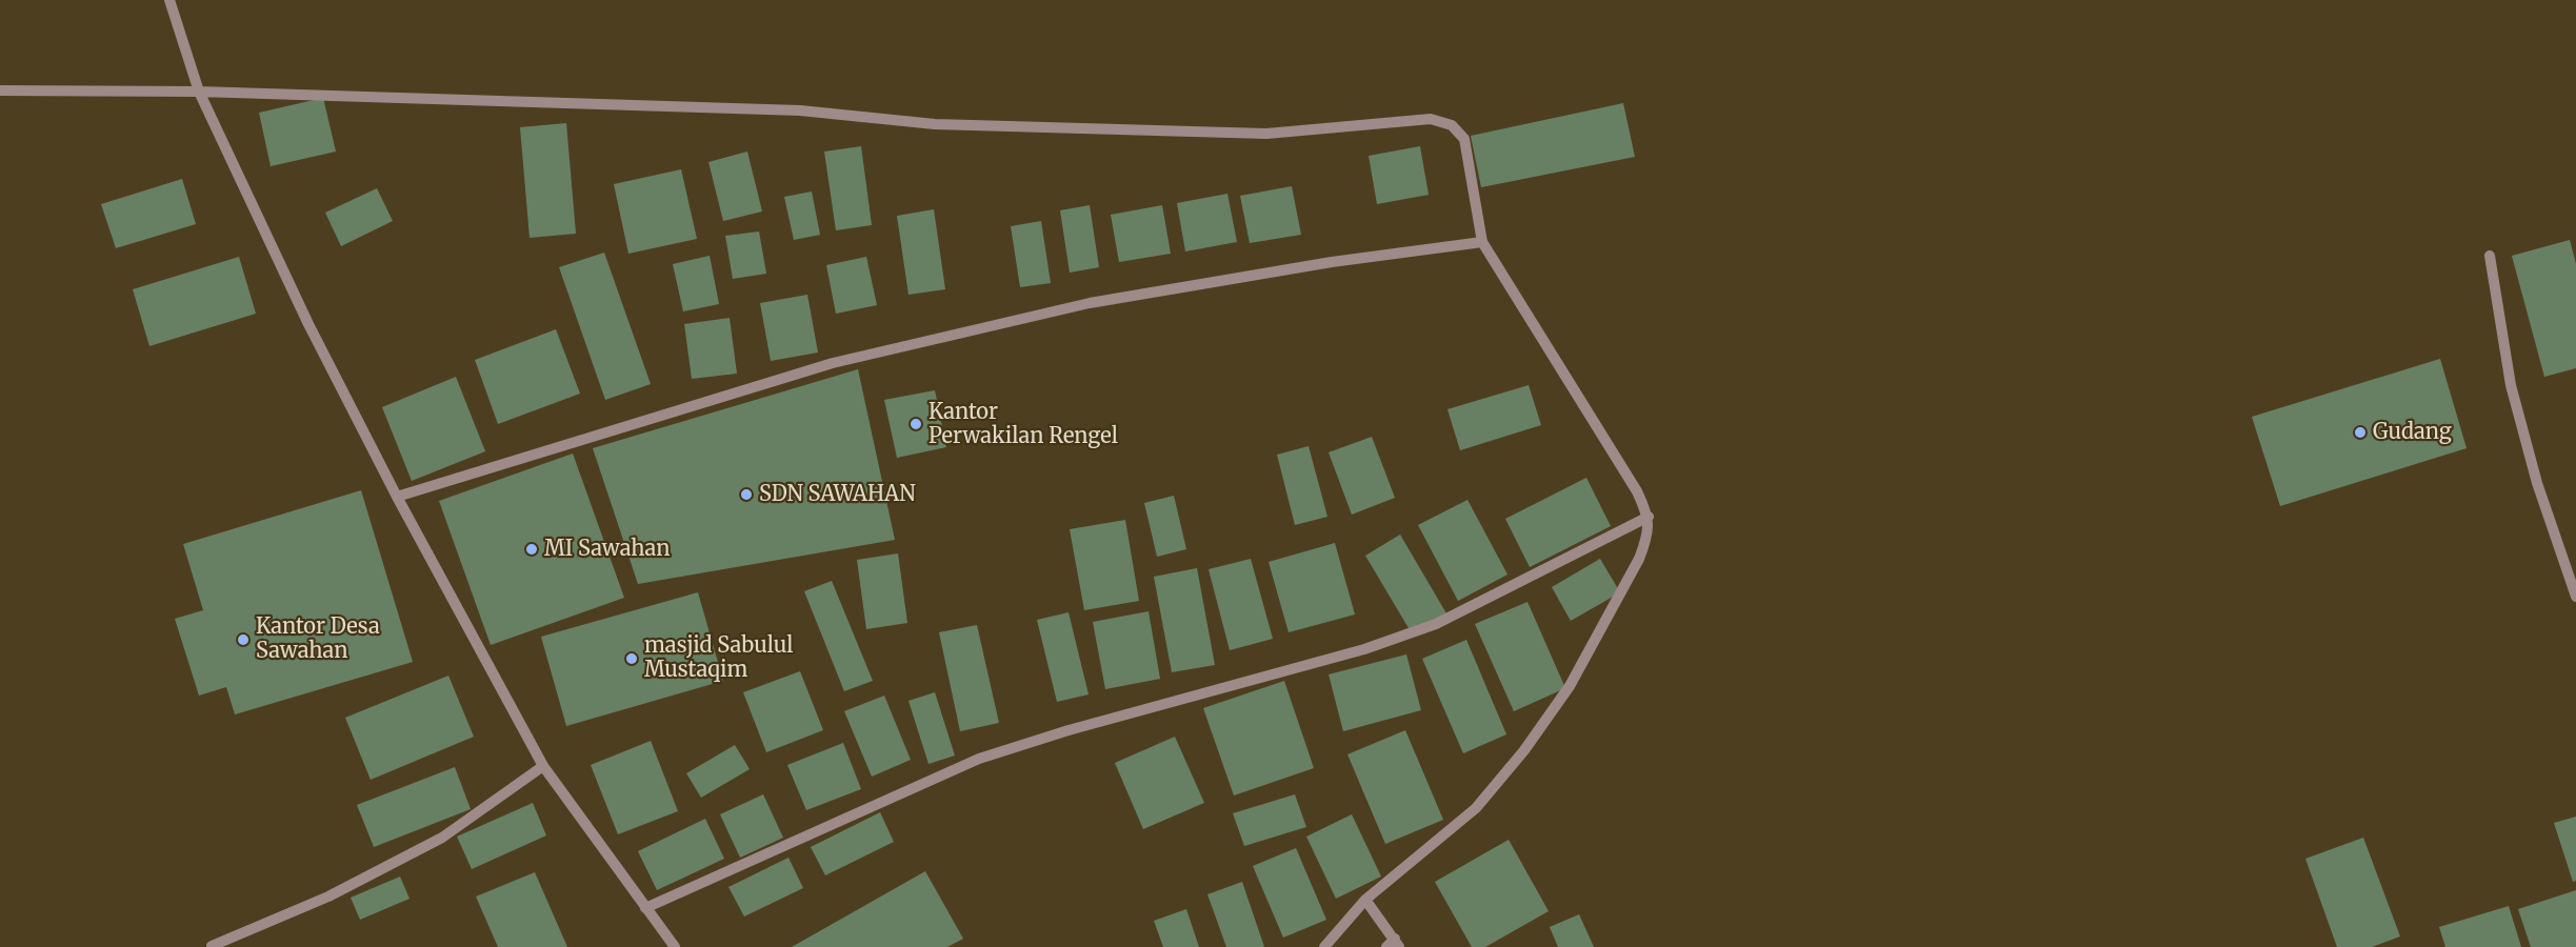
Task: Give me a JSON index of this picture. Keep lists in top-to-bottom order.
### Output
{
  "places": [
    "Kantor Perwakilan Rengel",
    "Gudang",
    "SDN SAWAHAN",
    "MI Sawahan",
    "Kantor Desa Sawahan",
    "masjid Sabulul Mustaqim"
  ]
}
